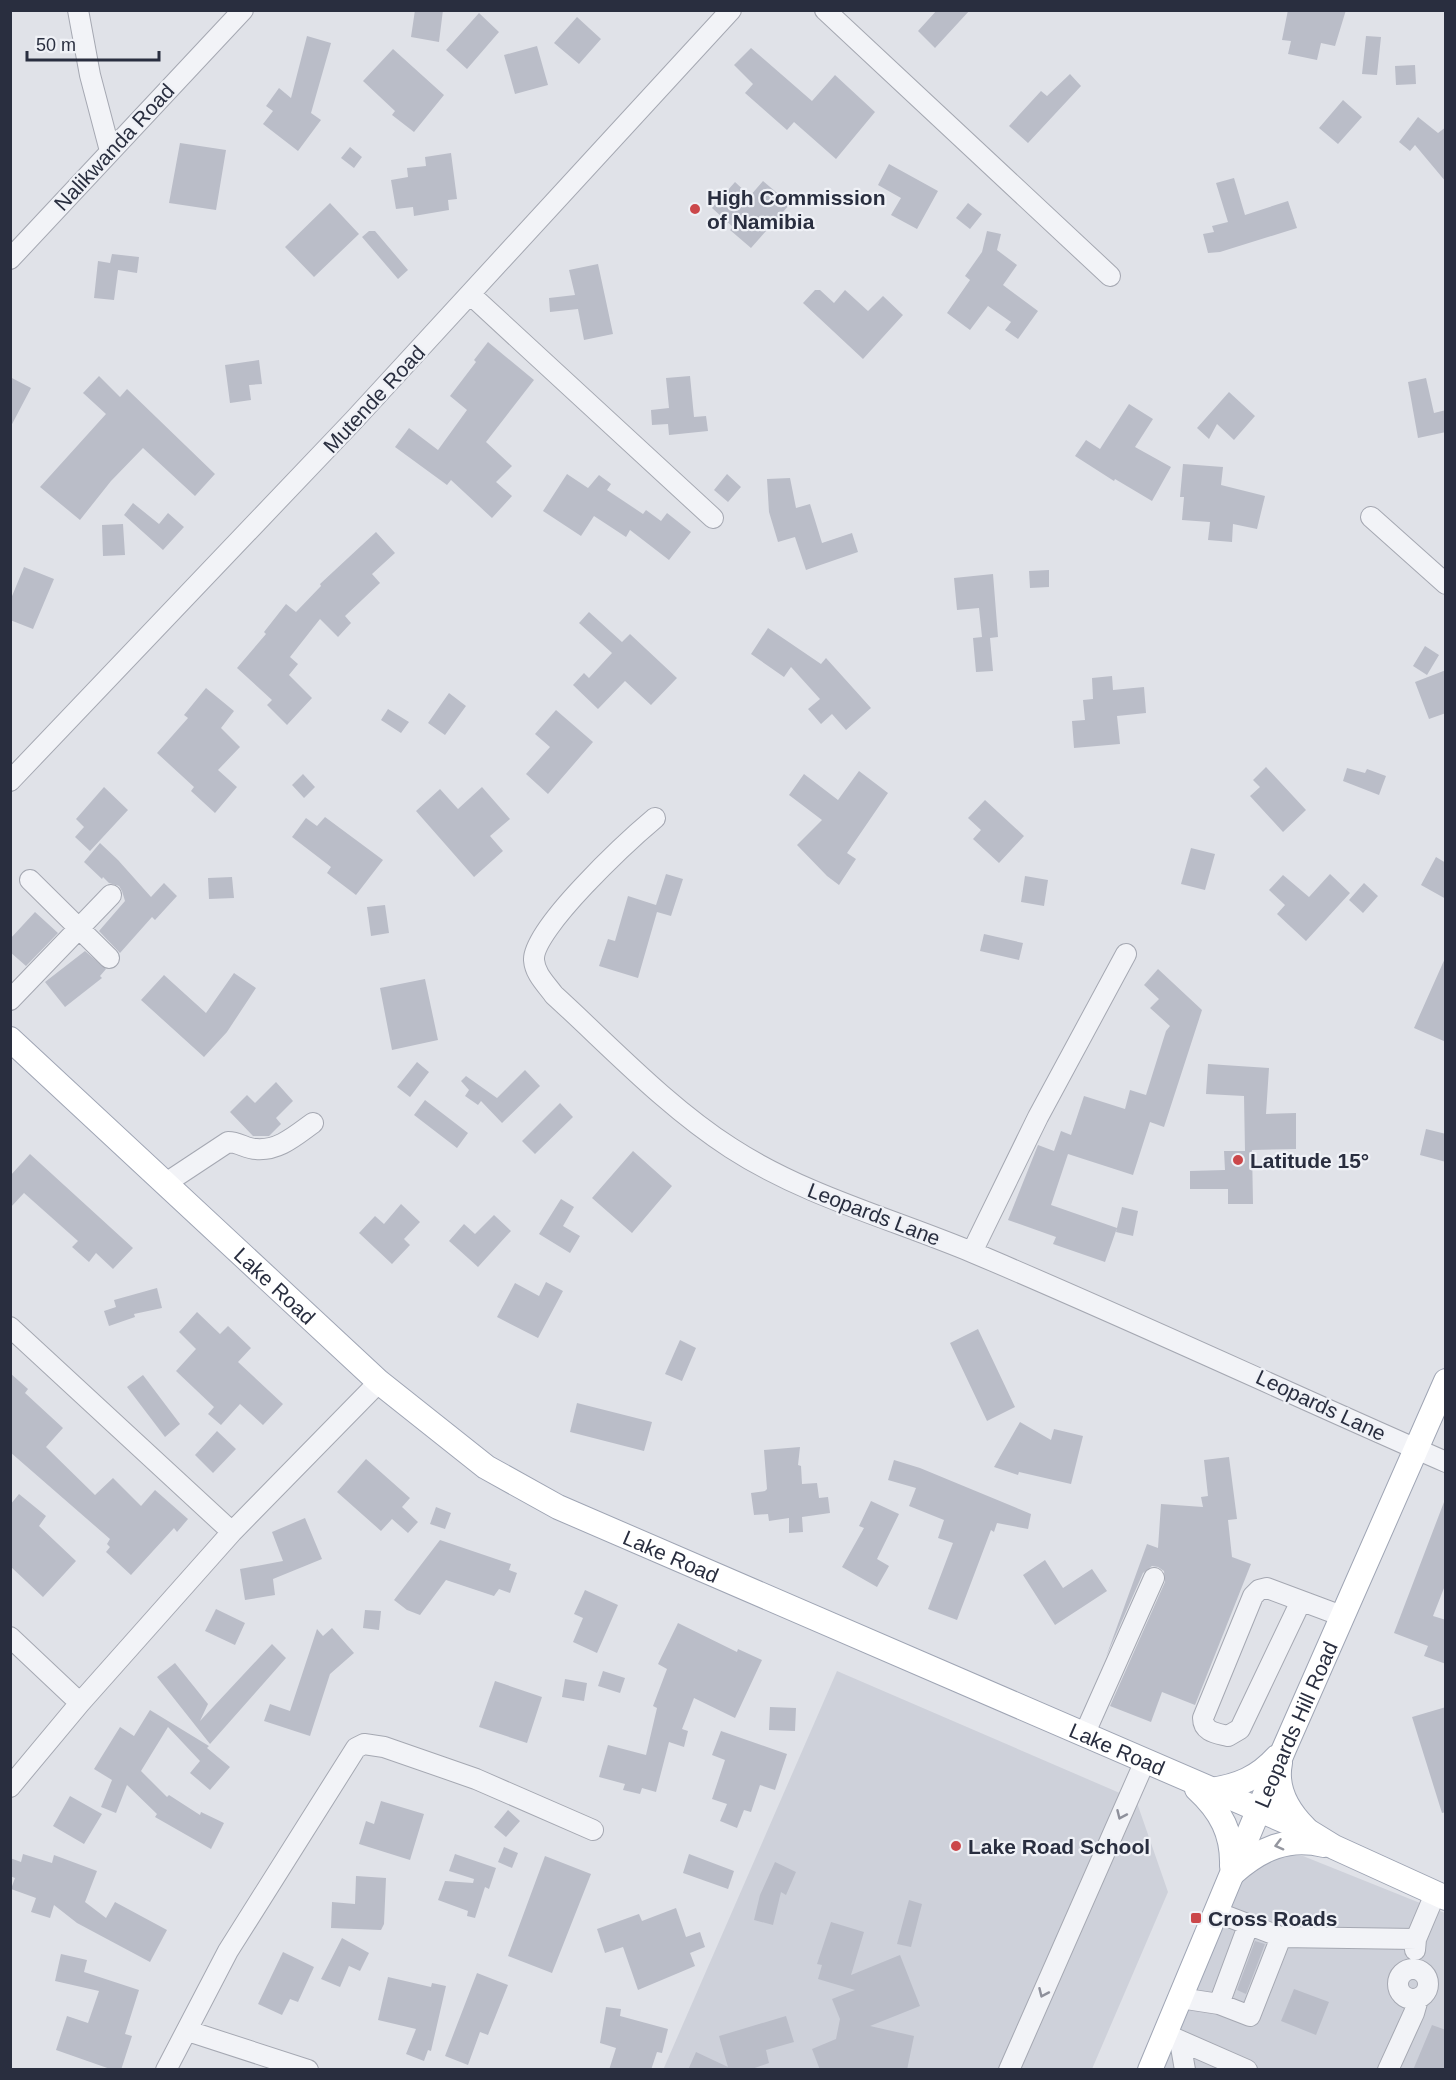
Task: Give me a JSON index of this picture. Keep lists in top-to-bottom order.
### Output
{
  "streets": {
    "main road": ["Lake Road", "Leopards Hill Road"],
    "street": ["Nalikwanda Road", "Mutende Road", "Leopards Lane"]
  },
  "crossings": [
    ["Leopards Lane", "Leopards Hill Road"],
    ["Lake Road", "Leopards Hill Road"]
  ],
  "places": {
    "other": ["High Commission of Namibia", "Latitude 15°", "Lake Road School"],
    "transit": ["Cross Roads"]
  },
  "scale_bar": "50 m"
}
